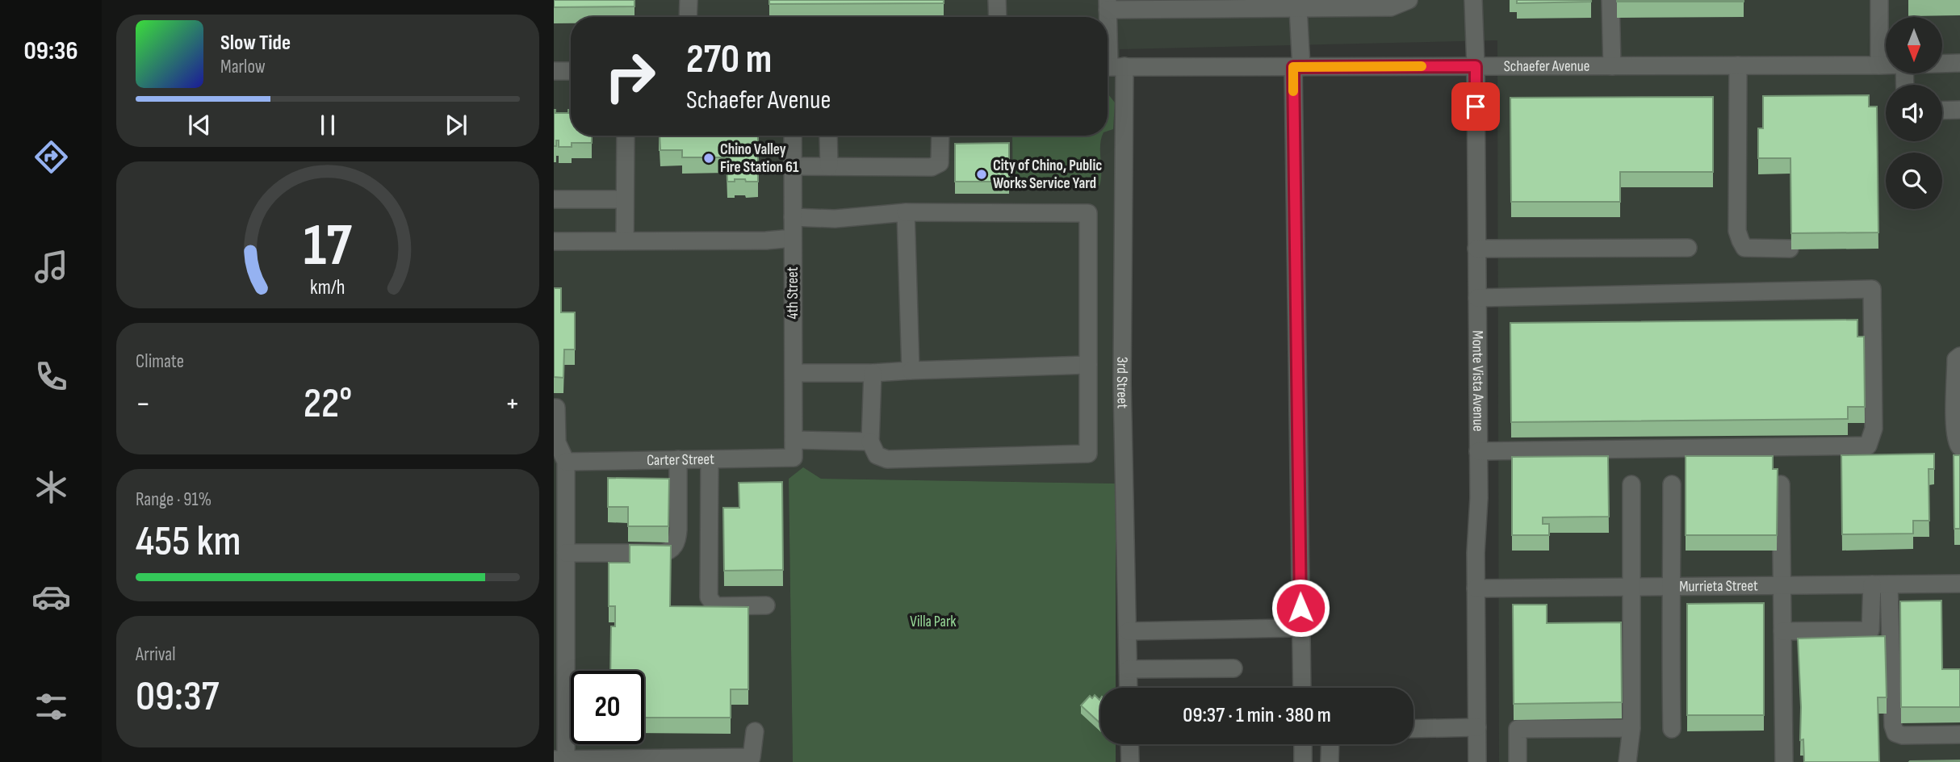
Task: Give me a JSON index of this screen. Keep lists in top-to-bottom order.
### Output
{
  "streets": {
    "street": [
      "Schaefer Avenue",
      "4th Street",
      "Monte Vista Avenue",
      "3rd Street",
      "Carter Street",
      "Murrieta Street"
    ]
  },
  "crossings": [
    ["Schaefer Avenue", "Monte Vista Avenue"],
    ["Schaefer Avenue", "3rd Street"],
    ["4th Street", "Carter Street"],
    ["Monte Vista Avenue", "Murrieta Street"]
  ],
  "parks": ["Villa Park"],
  "places": ["Chino Valley Fire Station 61", "City of Chino, Public Works Service Yard"],
  "north": "bottom",
  "page": {
    "tabs": "09:36",
    "turn": ["270 m", "Schaefer Avenue"],
    "song": ["Slow Tide", "Marlow"],
    "tile": [
      "Climate",
      ["Range · 91%", "455 km"],
      ["Arrival", "09:37"]
    ],
    "heat": ["−", "22°", "+"],
    "limit": "20",
    "trip": "09:37 · 1 min · 380 m",
    "gauge": ["17", "km/h"]
  }
}
